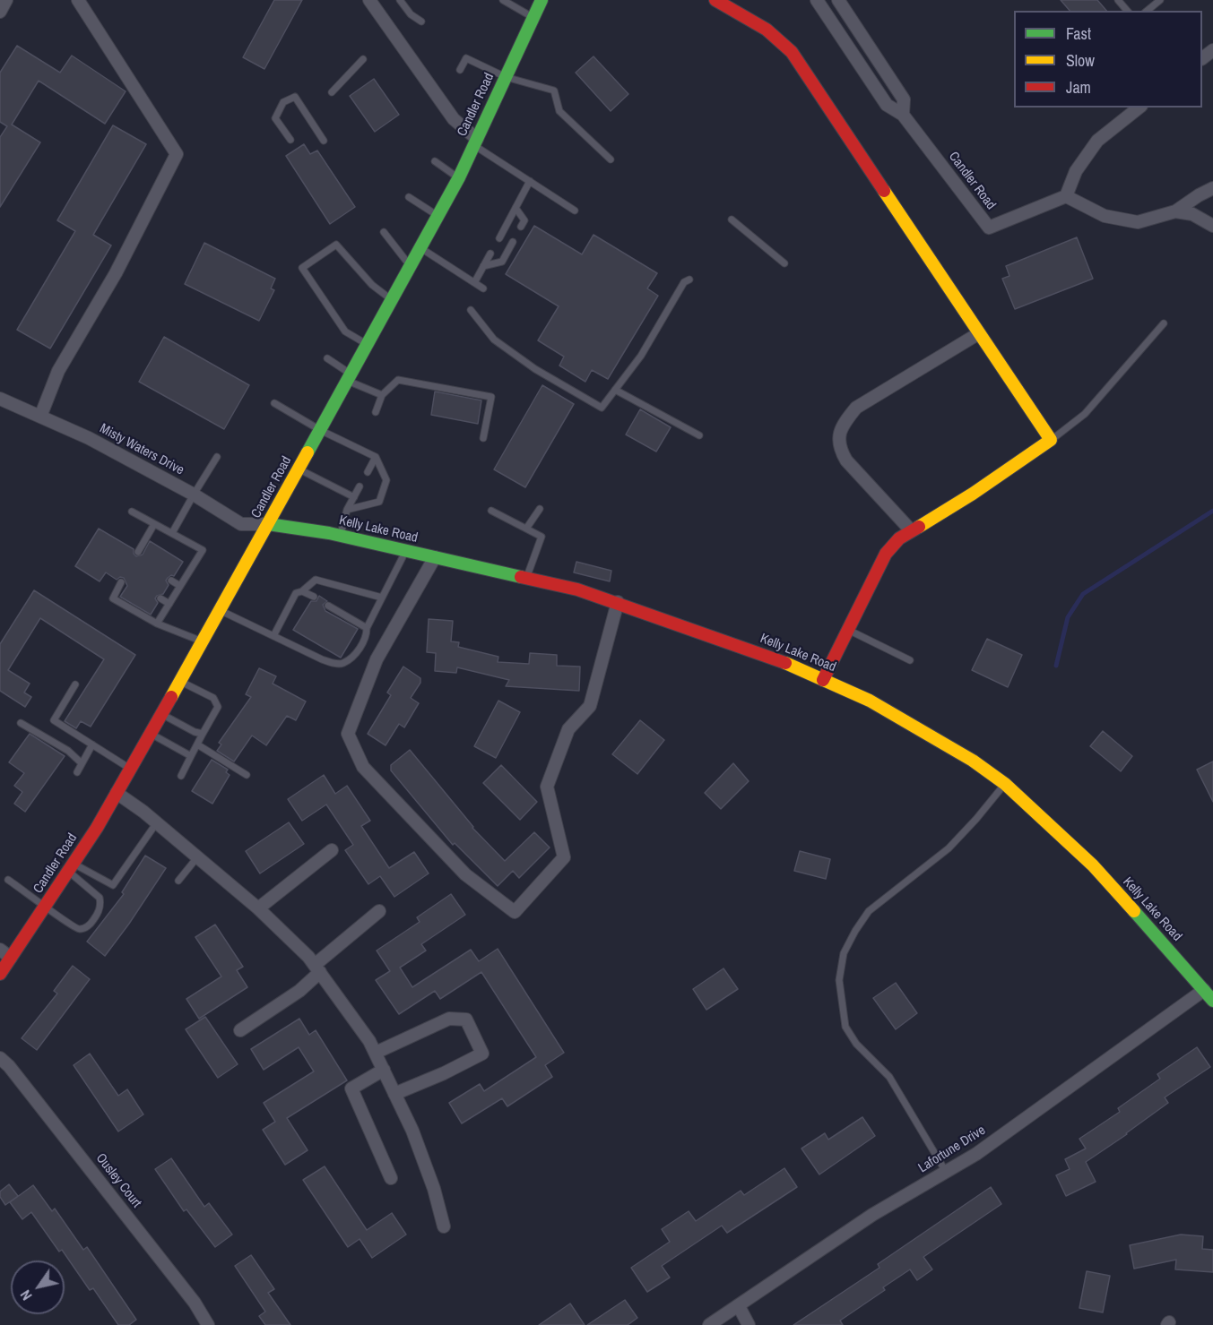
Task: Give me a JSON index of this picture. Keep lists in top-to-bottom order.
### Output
{
  "streets": {
    "street": [
      "Candler Road",
      "Misty Waters Drive",
      "Kelly Lake Road",
      "Lafortune Drive",
      "Ousley Court"
    ]
  },
  "crossings": [
    ["Candler Road", "Misty Waters Drive"],
    ["Candler Road", "Kelly Lake Road"],
    ["Misty Waters Drive", "Kelly Lake Road"],
    ["Kelly Lake Road", "Lafortune Drive"]
  ],
  "legend": ["Fast", "Slow", "Jam"],
  "north": "bottom left"
}
